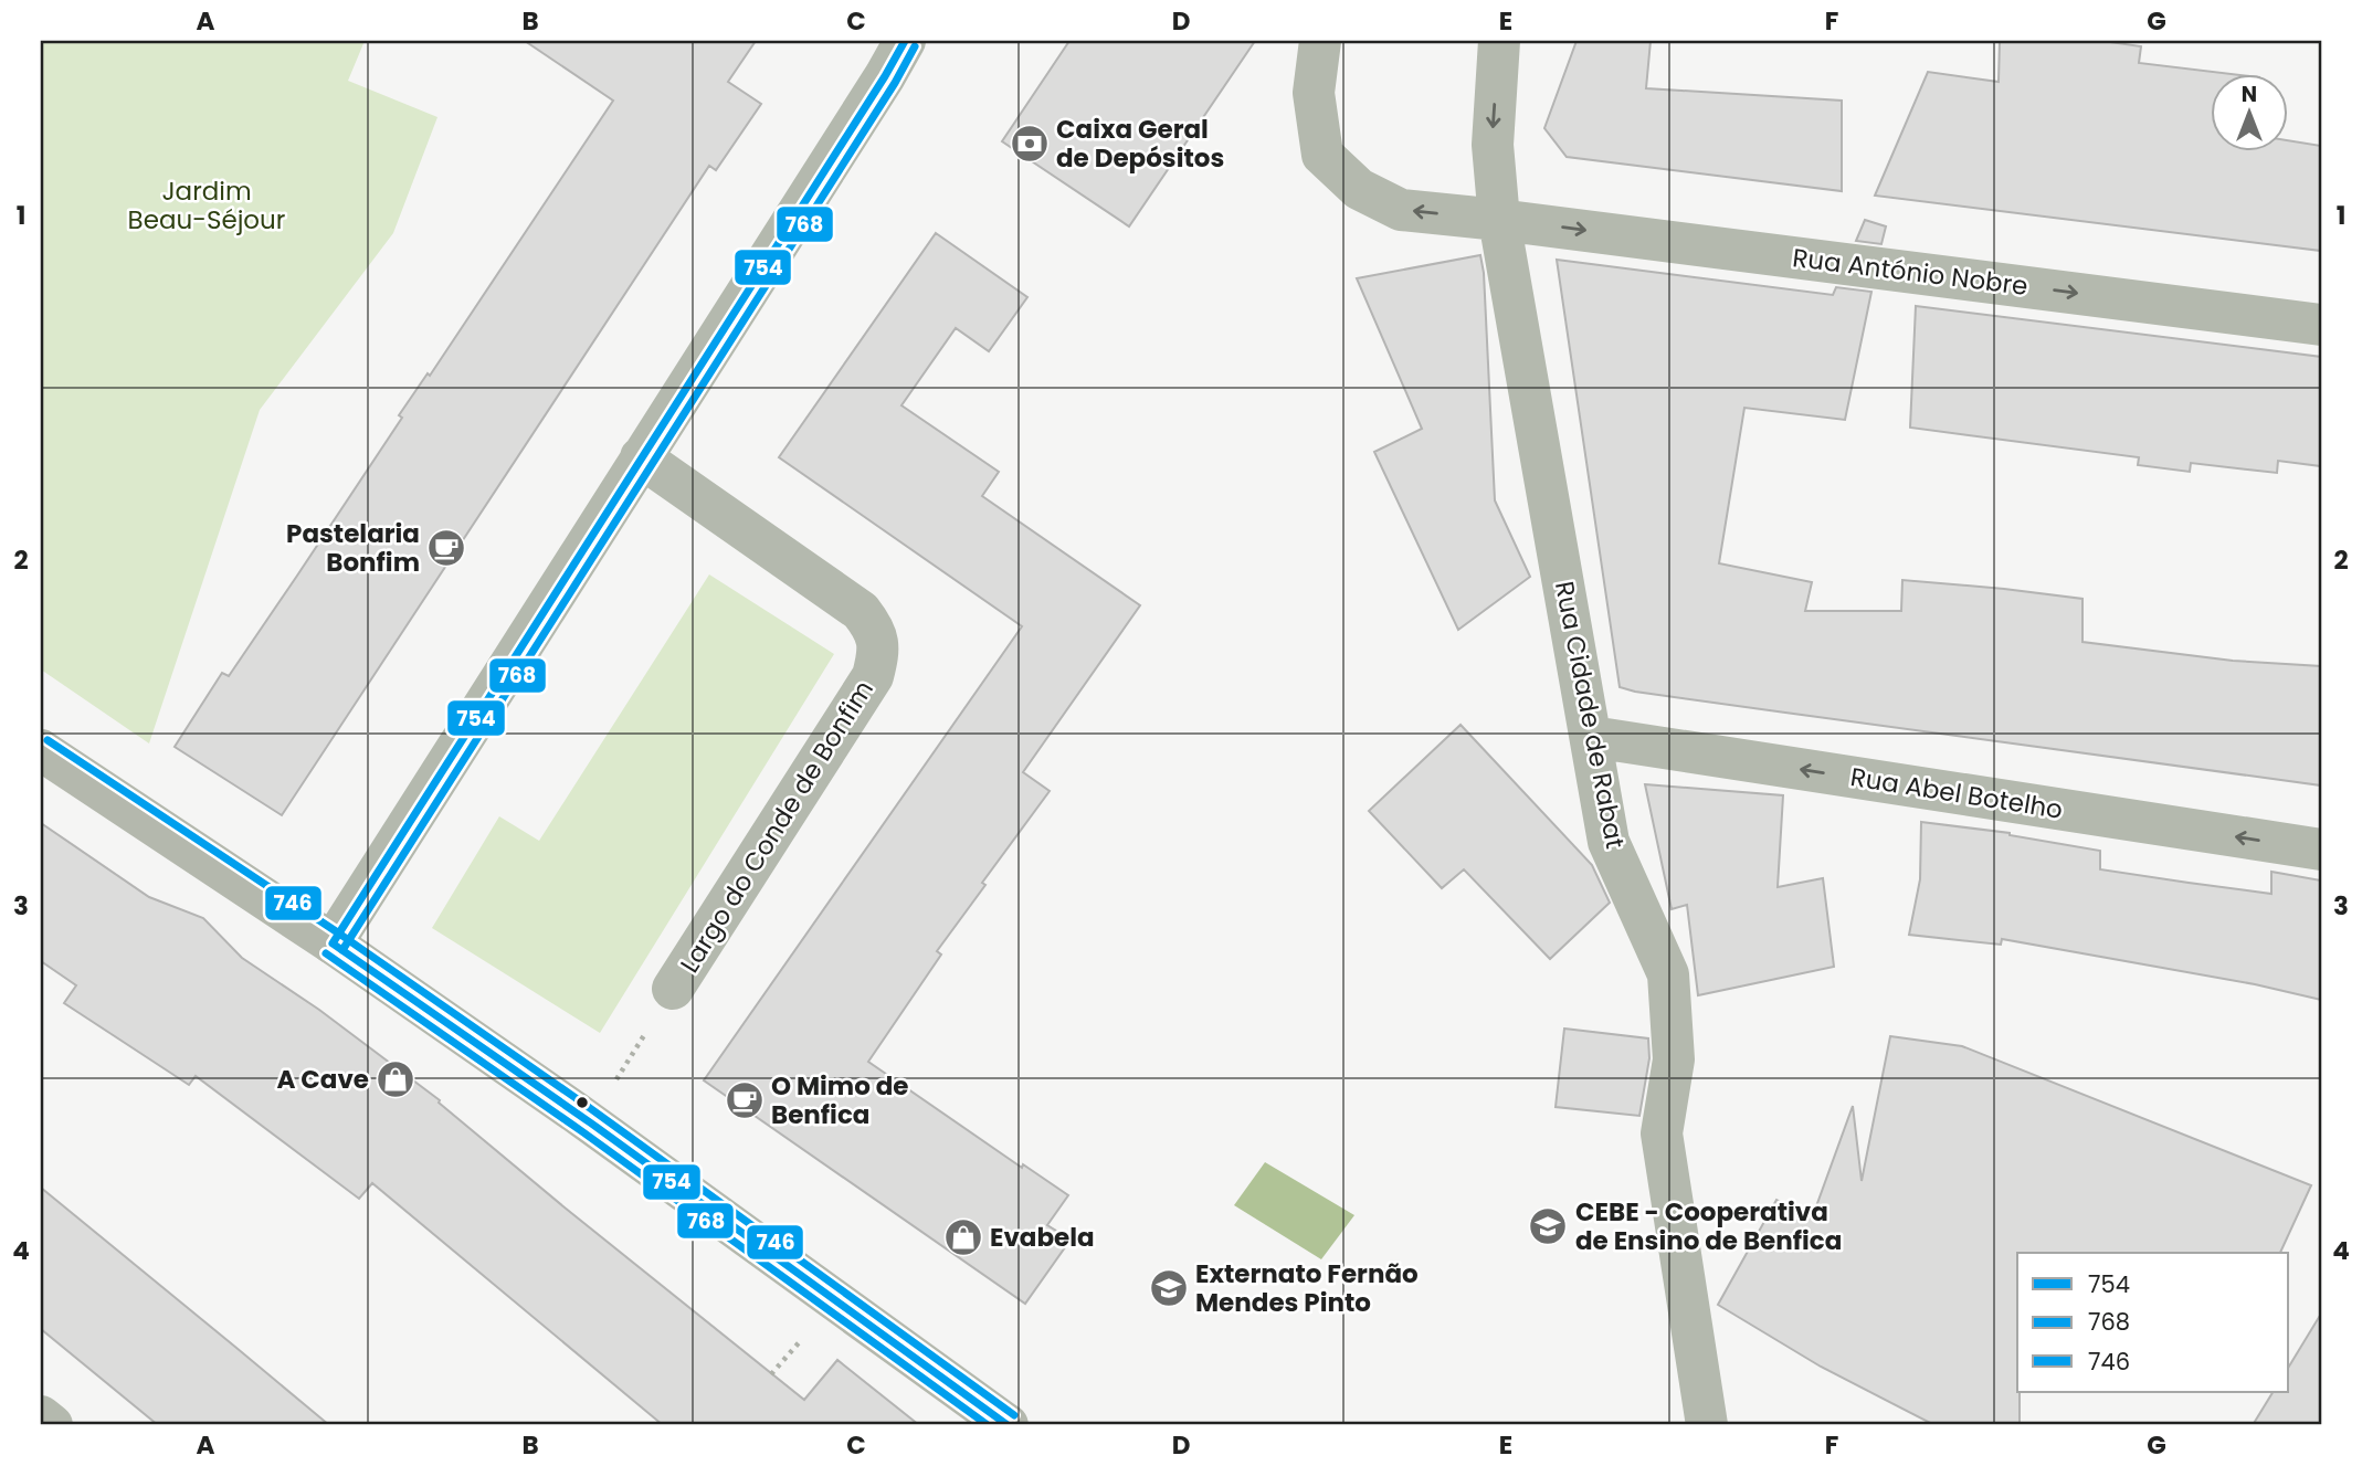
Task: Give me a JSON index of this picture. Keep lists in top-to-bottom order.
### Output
{
  "streets": {
    "street": [
      "Rua António Nobre",
      "Rua Cidade de Rabat",
      "Rua Abel Botelho",
      "Largo do Conde de Bonfim"
    ]
  },
  "crossings": [
    ["Rua António Nobre", "Rua Cidade de Rabat"],
    ["Rua Cidade de Rabat", "Rua Abel Botelho"]
  ],
  "one_way": ["Rua Abel Botelho"],
  "parks": ["Jardim Beau-Séjour"],
  "places": {
    "bank": ["Caixa Geral de Depósitos"],
    "cafe": ["Pastelaria Bonfim", "O Mimo de Benfica"],
    "shop": ["A Cave", "Evabela"],
    "school or university": ["CEBE - Cooperativa de Ensino de Benfica", "Externato Fernão Mendes Pinto"]
  },
  "lines": ["transit line 754", "transit line 768", "transit line 746"],
  "legend": ["754", "768", "746"],
  "north": "top",
  "grid": {
    "columns": [
      "A",
      "B",
      "C",
      "D",
      "E",
      "F",
      "G"
    ],
    "rows": [
      "1",
      "2",
      "3",
      "4"
    ]
  }
}
